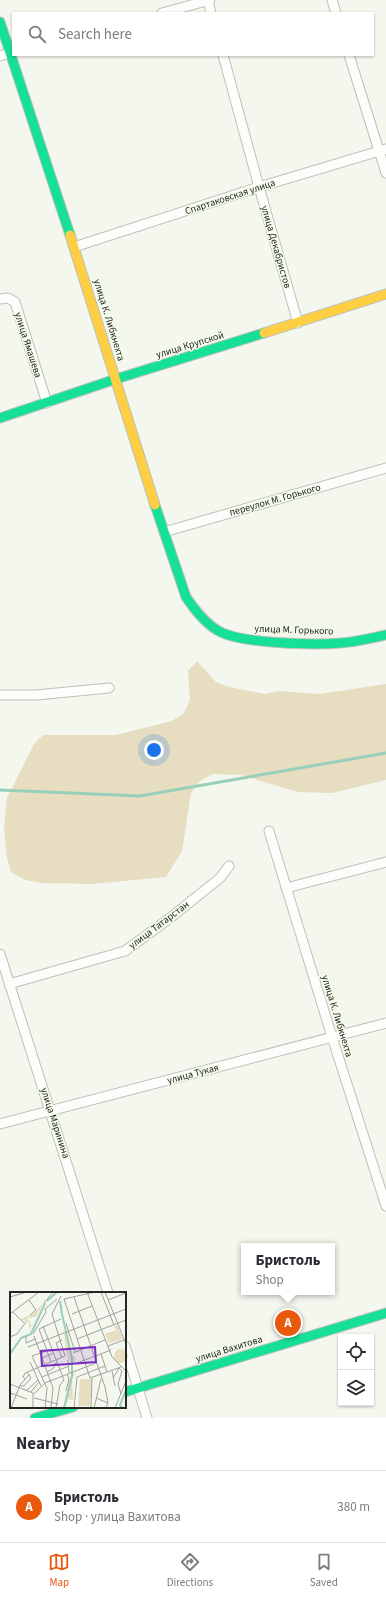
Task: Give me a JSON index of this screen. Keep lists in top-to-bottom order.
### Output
{
  "streets": {
    "street": [
      "Спартаковская улица",
      "улица Декабристов",
      "улица К. Либкнехта",
      "улица Ямашева",
      "улица Крупской",
      "переулок М. Горького",
      "улица М. Горького",
      "улица Татарстан",
      "улица Тукая",
      "улица Маринина",
      "улица Вахитова"
    ]
  },
  "crossings": [
    ["Спартаковская улица", "улица Декабристов"],
    ["Спартаковская улица", "улица К. Либкнехта"],
    ["улица Декабристов", "улица Крупской"],
    ["улица К. Либкнехта", "улица Крупской"],
    ["улица К. Либкнехта", "переулок М. Горького"],
    ["улица К. Либкнехта", "улица М. Горького"],
    ["улица К. Либкнехта", "улица Тукая"],
    ["улица Ямашева", "улица Крупской"],
    ["улица Татарстан", "улица Маринина"],
    ["улица Тукая", "улица Маринина"]
  ],
  "page": {
    "search": "Search here",
    "popup": ["Бристоль", "Shop"],
    "pins": "A",
    "heading": "Nearby",
    "list": [
      {
        "mark": "A",
        "name": "Бристоль",
        "note": "Shop · улица Вахитова",
        "value": "380 m"
      }
    ],
    "nav": ["Map", "Directions", "Saved"]
  }
}
